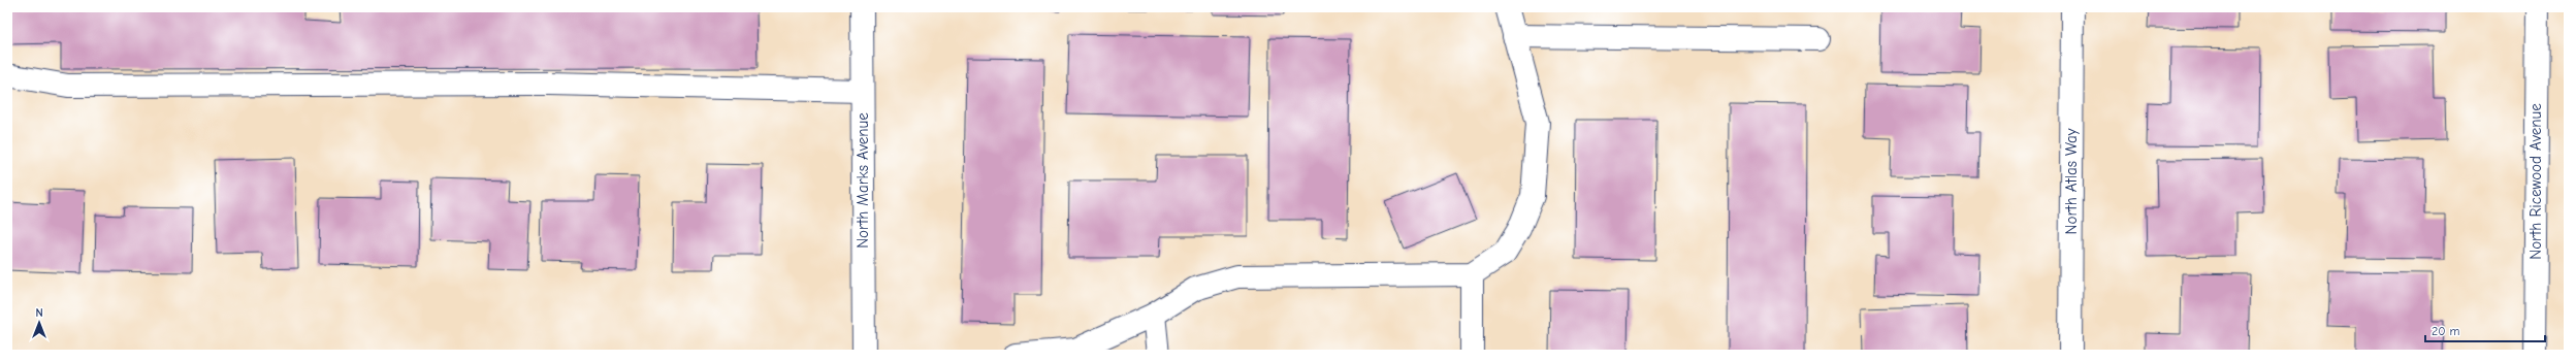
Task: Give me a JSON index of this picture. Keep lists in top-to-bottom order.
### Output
{
  "streets": {
    "street": ["North Marks Avenue", "North Atlas Way", "North Ricewood Avenue"]
  },
  "scale_bar": "20 m",
  "north": "top"
}
